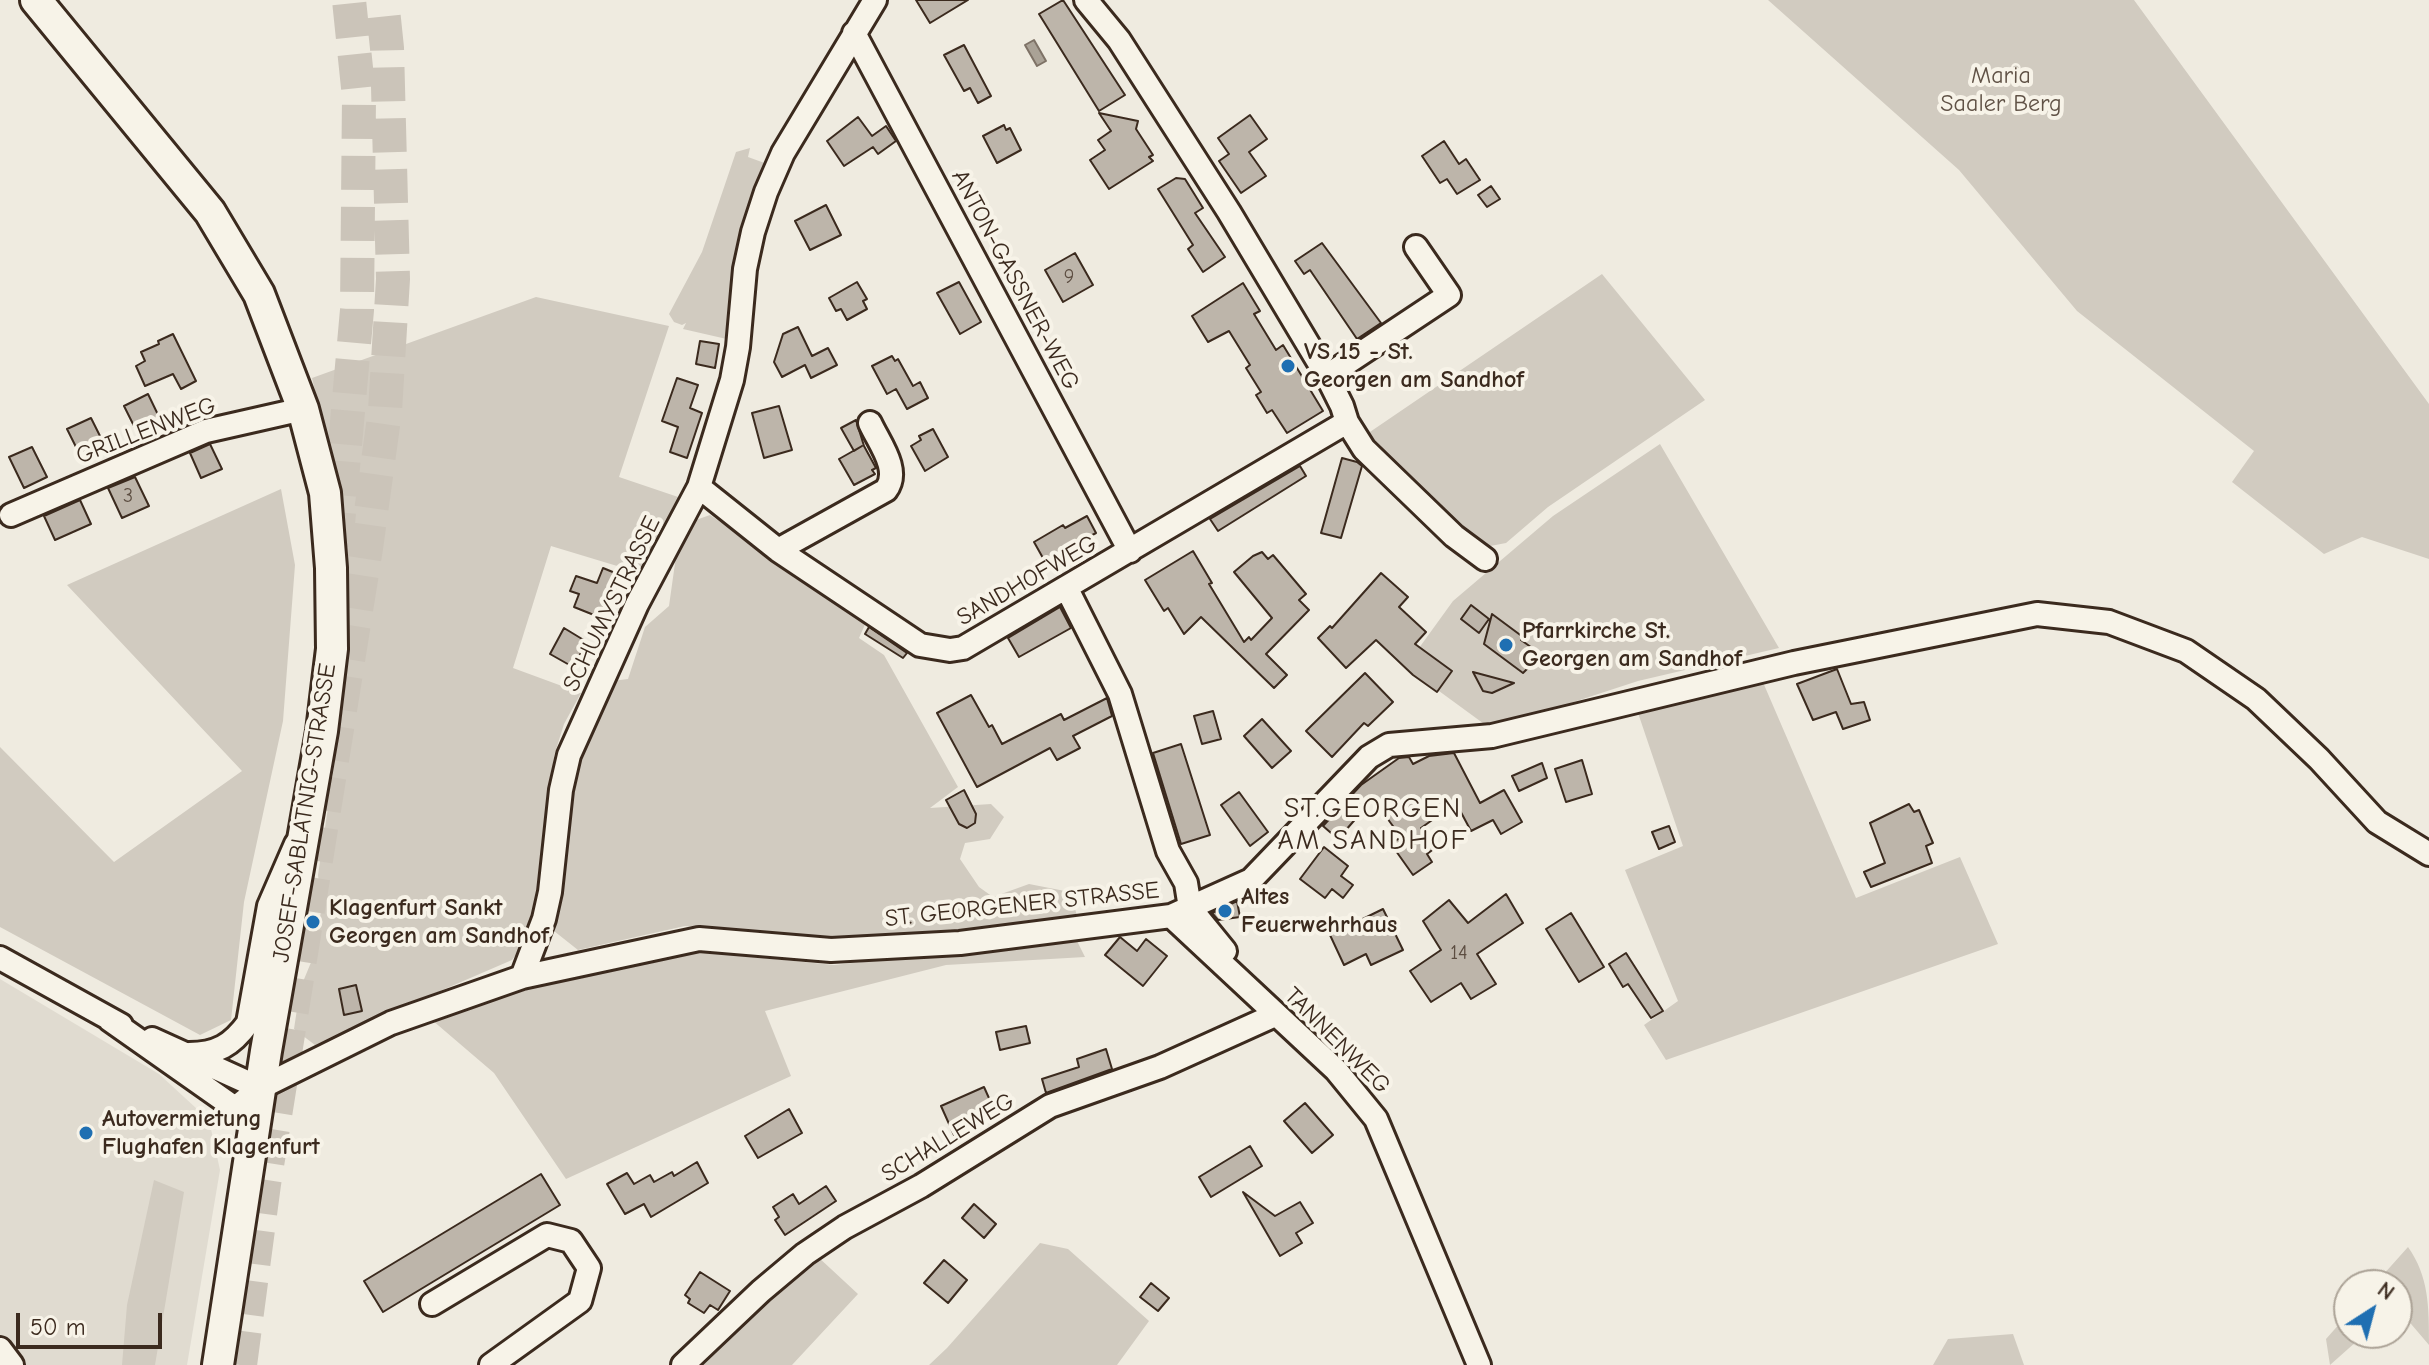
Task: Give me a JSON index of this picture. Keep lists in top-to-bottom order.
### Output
{
  "streets": {
    "main road": ["JOSEF-SABLATNIG-STRASSE"],
    "street": [
      "ANTON-GASSNER-WEG",
      "GRILLENWEG",
      "SANDHOFWEG",
      "SCHUMYSTRASSE",
      "ST. GEORGENER STRASSE",
      "TANNENWEG",
      "SCHALLEWEG"
    ]
  },
  "crossings": [
    ["ANTON-GASSNER-WEG", "SANDHOFWEG"],
    ["ANTON-GASSNER-WEG", "SCHUMYSTRASSE"],
    ["GRILLENWEG", "JOSEF-SABLATNIG-STRASSE"],
    ["SANDHOFWEG", "SCHUMYSTRASSE"],
    ["SANDHOFWEG", "TANNENWEG"],
    ["SCHUMYSTRASSE", "ST. GEORGENER STRASSE"],
    ["ST. GEORGENER STRASSE", "TANNENWEG"],
    ["TANNENWEG", "SCHALLEWEG"]
  ],
  "districts": ["ST.GEORGEN AM SANDHOF"],
  "parks": ["Maria Saaler Berg"],
  "places": [
    "VS 15 - St. Georgen am Sandhof",
    "Pfarrkirche St. Georgen am Sandhof",
    "Altes Feuerwehrhaus",
    "Klagenfurt Sankt Georgen am Sandhof",
    "Autovermietung Flughafen Klagenfurt"
  ],
  "house_numbers": ["9", "3", "14"],
  "scale_bar": "50 m",
  "north": "top right"
}
